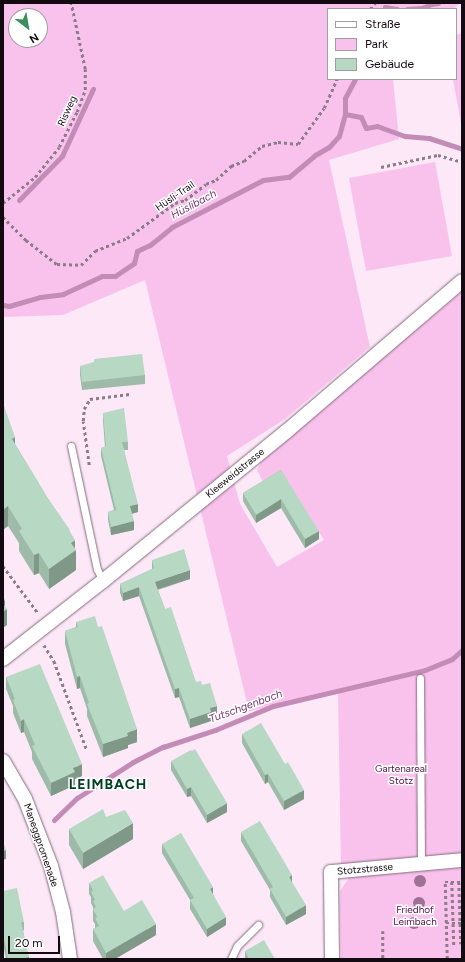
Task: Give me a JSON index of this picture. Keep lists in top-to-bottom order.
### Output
{
  "streets": {
    "street": ["Kleeweidstrasse", "Maneggpromenade", "Stotzstrasse"],
    "path": ["Risweg", "Hüsli-Trail"]
  },
  "districts": ["LEIMBACH"],
  "water": ["Hüslibach", "Tutschgenbach"],
  "parks": ["Gartenareal Stotz", "Friedhof Leimbach"],
  "legend": ["Straße", "Park", "Gebäude"],
  "scale_bar": "20 m",
  "north": "bottom right"
}
